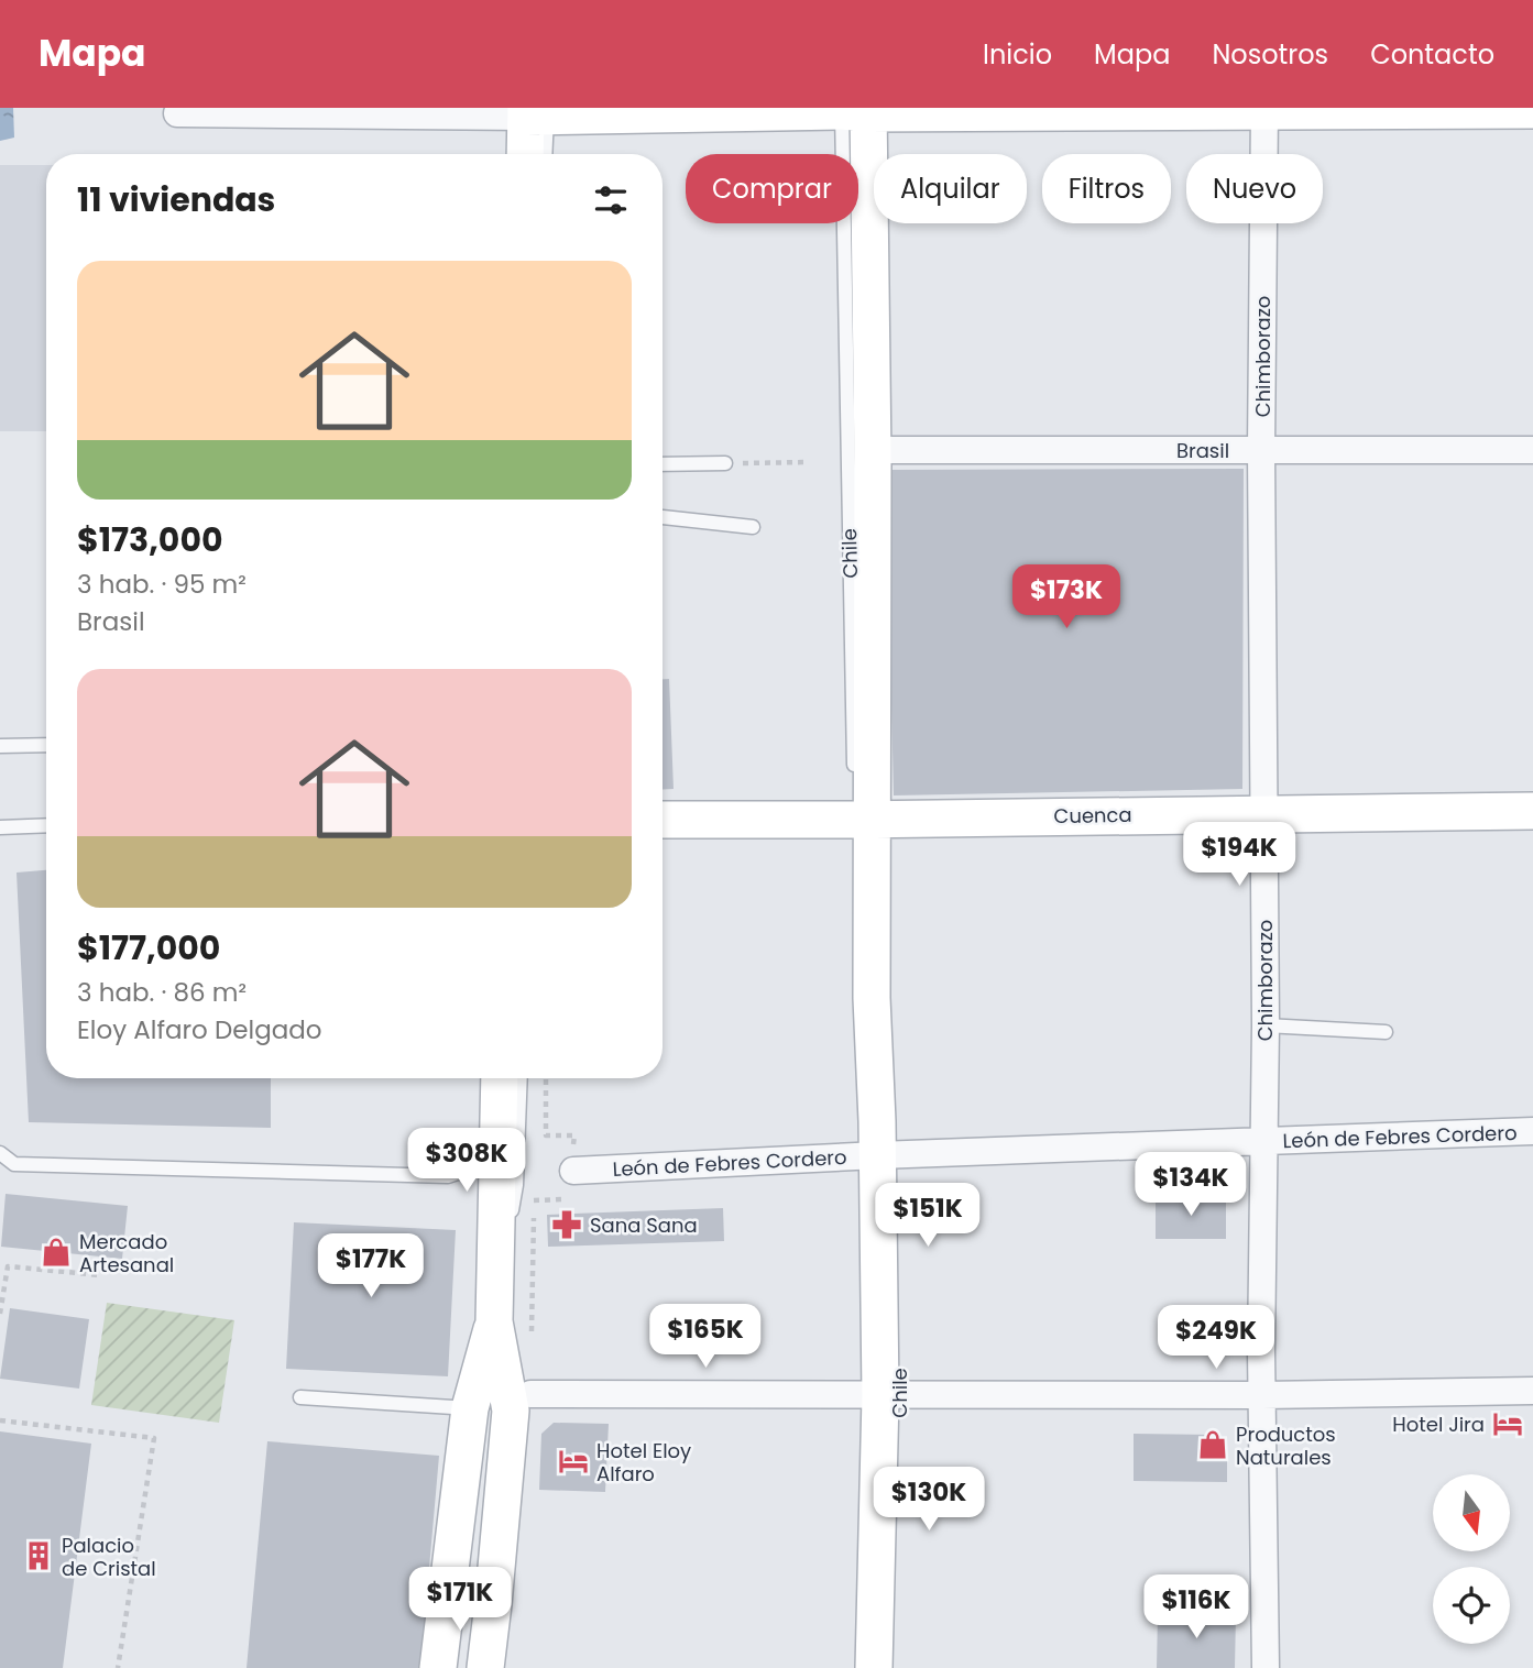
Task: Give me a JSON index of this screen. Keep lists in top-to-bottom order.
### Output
{
  "streets": {
    "main road": ["Chile", "Cuenca"],
    "street": ["Chimborazo", "Brasil", "León de Febres Cordero"]
  },
  "crossings": [
    ["Chimborazo", "Brasil"],
    ["Chimborazo", "Cuenca"],
    ["Chimborazo", "León de Febres Cordero"],
    ["Brasil", "Chile"],
    ["Chile", "Cuenca"],
    ["Chile", "León de Febres Cordero"]
  ],
  "places": {
    "pharmacy": ["Sana Sana"],
    "shop": ["Mercado Artesanal", "Productos Naturales"],
    "hotel": ["Hotel Jira", "Hotel Eloy Alfaro"],
    "building": ["Palacio de Cristal"]
  },
  "north": "bottom",
  "page": {
    "header": "Mapa",
    "nav": [
      "Inicio",
      "Mapa",
      "Nosotros",
      "Contacto"
    ],
    "chip": [
      "Comprar",
      "Alquilar",
      "Filtros",
      "Nuevo"
    ],
    "heading": "11 viviendas",
    "list": [
      {
        "name": "$173,000",
        "note": "3 hab. · 95 m² · Brasil"
      },
      {
        "name": "$177,000",
        "note": "3 hab. · 86 m² · Eloy Alfaro Delgado"
      }
    ],
    "price": [
      "$173K",
      "$194K",
      "$308K",
      "$134K",
      "$151K",
      "$177K",
      "$165K",
      "$249K",
      "$130K",
      "$171K",
      "$116K"
    ]
  }
}
